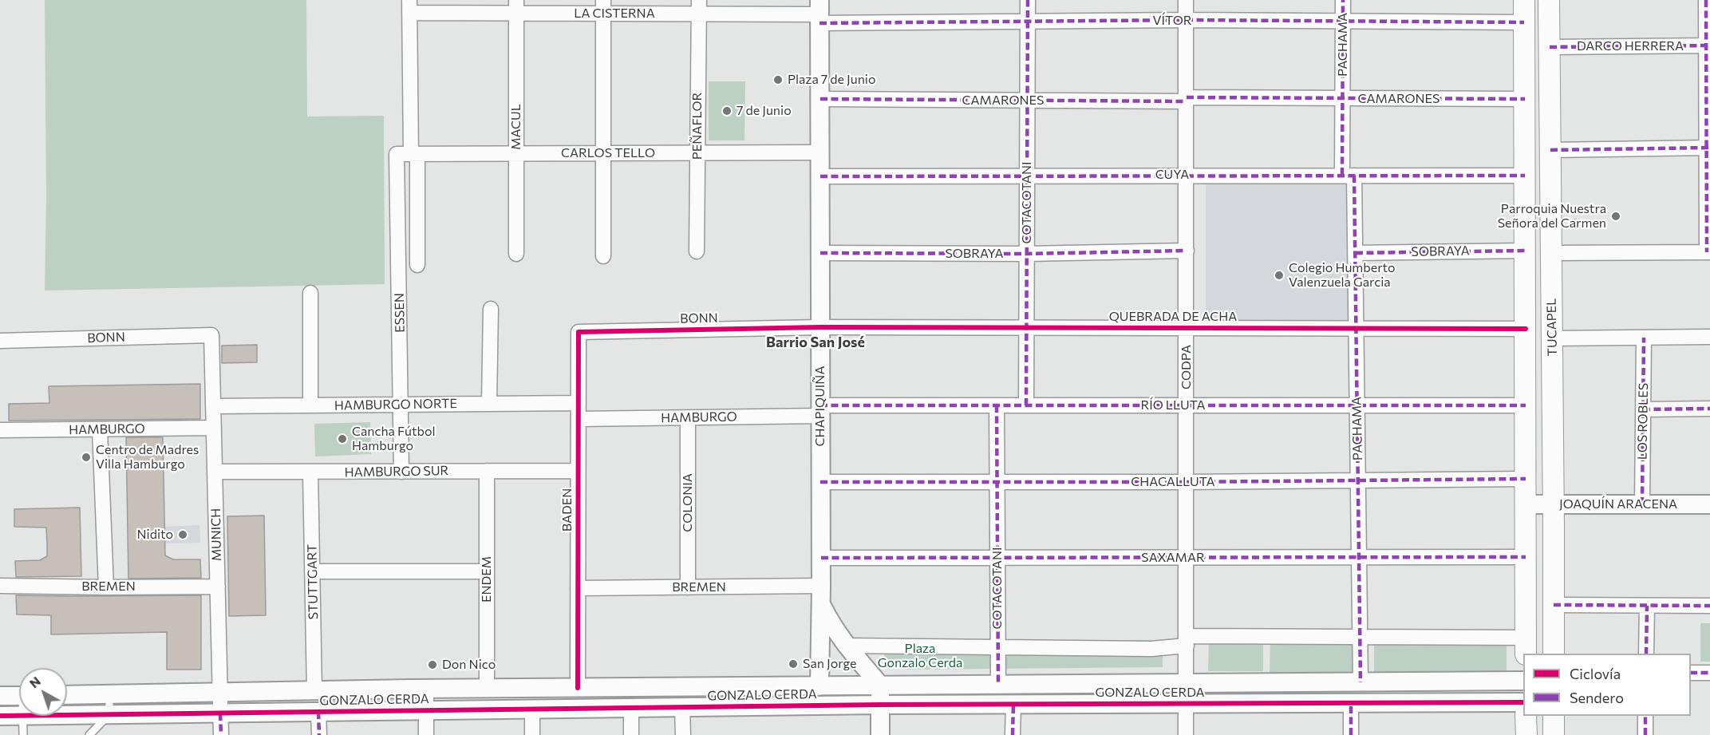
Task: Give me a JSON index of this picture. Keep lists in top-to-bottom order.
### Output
{
  "streets": {
    "main road": ["TUCAPEL"],
    "street": [
      "LA CISTERNA",
      "VÍTOR",
      "PACHAMA",
      "DARCO HERRERA",
      "CAMARONES",
      "PEÑAFLOR",
      "MACUL",
      "CARLOS TELLO",
      "CUYA",
      "COTACOTANI",
      "SOBRAYA",
      "ESSEN",
      "QUEBRADA DE ACHA",
      "BONN",
      "CODPA",
      "HAMBURGO NORTE",
      "RÍO LLUTA",
      "CHAPIQUIÑA",
      "HAMBURGO",
      "LOS ROBLES",
      "HAMBURGO SUR",
      "CHACALLUTA",
      "COLONIA",
      "JOAQUÍN ARACENA",
      "BADEN",
      "MUNICH",
      "SAXAMAR",
      "ENDEM",
      "STUTTGART",
      "BREMEN",
      "GONZALO CERDA"
    ]
  },
  "crossings": [
    ["LA CISTERNA", "VÍTOR"],
    ["LA CISTERNA", "PEÑAFLOR"],
    ["LA CISTERNA", "MACUL"],
    ["LA CISTERNA", "CHAPIQUIÑA"],
    ["VÍTOR", "PACHAMA"],
    ["VÍTOR", "COTACOTANI"],
    ["VÍTOR", "TUCAPEL"],
    ["VÍTOR", "CODPA"],
    ["VÍTOR", "CHAPIQUIÑA"],
    ["PACHAMA", "CAMARONES"],
    ["PACHAMA", "CUYA"],
    ["PACHAMA", "SOBRAYA"],
    ["PACHAMA", "QUEBRADA DE ACHA"],
    ["PACHAMA", "RÍO LLUTA"],
    ["PACHAMA", "CHACALLUTA"],
    ["PACHAMA", "SAXAMAR"],
    ["PACHAMA", "GONZALO CERDA"],
    ["DARCO HERRERA", "TUCAPEL"],
    ["CAMARONES", "COTACOTANI"],
    ["CAMARONES", "TUCAPEL"],
    ["CAMARONES", "CODPA"],
    ["CAMARONES", "CHAPIQUIÑA"],
    ["PEÑAFLOR", "CARLOS TELLO"],
    ["MACUL", "CARLOS TELLO"],
    ["CARLOS TELLO", "ESSEN"],
    ["CARLOS TELLO", "CHAPIQUIÑA"],
    ["CUYA", "COTACOTANI"],
    ["CUYA", "TUCAPEL"],
    ["CUYA", "CODPA"],
    ["CUYA", "CHAPIQUIÑA"],
    ["COTACOTANI", "SOBRAYA"],
    ["COTACOTANI", "QUEBRADA DE ACHA"],
    ["COTACOTANI", "RÍO LLUTA"],
    ["COTACOTANI", "CHACALLUTA"],
    ["COTACOTANI", "SAXAMAR"],
    ["COTACOTANI", "GONZALO CERDA"],
    ["SOBRAYA", "TUCAPEL"],
    ["SOBRAYA", "CODPA"],
    ["SOBRAYA", "CHAPIQUIÑA"],
    ["ESSEN", "HAMBURGO NORTE"],
    ["ESSEN", "HAMBURGO SUR"],
    ["QUEBRADA DE ACHA", "BONN"],
    ["QUEBRADA DE ACHA", "TUCAPEL"],
    ["QUEBRADA DE ACHA", "CODPA"],
    ["QUEBRADA DE ACHA", "CHAPIQUIÑA"],
    ["BONN", "CHAPIQUIÑA"],
    ["BONN", "BADEN"],
    ["BONN", "MUNICH"],
    ["TUCAPEL", "RÍO LLUTA"],
    ["TUCAPEL", "CHACALLUTA"],
    ["TUCAPEL", "JOAQUÍN ARACENA"],
    ["TUCAPEL", "SAXAMAR"],
    ["CODPA", "RÍO LLUTA"],
    ["CODPA", "CHACALLUTA"],
    ["CODPA", "SAXAMAR"],
    ["CODPA", "GONZALO CERDA"],
    ["HAMBURGO NORTE", "BADEN"],
    ["HAMBURGO NORTE", "MUNICH"],
    ["RÍO LLUTA", "CHAPIQUIÑA"],
    ["RÍO LLUTA", "HAMBURGO"],
    ["CHAPIQUIÑA", "HAMBURGO"],
    ["CHAPIQUIÑA", "CHACALLUTA"],
    ["CHAPIQUIÑA", "SAXAMAR"],
    ["CHAPIQUIÑA", "BREMEN"],
    ["CHAPIQUIÑA", "GONZALO CERDA"],
    ["HAMBURGO", "COLONIA"],
    ["HAMBURGO", "BADEN"],
    ["HAMBURGO", "MUNICH"],
    ["LOS ROBLES", "JOAQUÍN ARACENA"],
    ["HAMBURGO SUR", "BADEN"],
    ["HAMBURGO SUR", "MUNICH"],
    ["HAMBURGO SUR", "ENDEM"],
    ["HAMBURGO SUR", "STUTTGART"],
    ["COLONIA", "BREMEN"],
    ["BADEN", "BREMEN"],
    ["BADEN", "GONZALO CERDA"],
    ["MUNICH", "BREMEN"],
    ["MUNICH", "GONZALO CERDA"],
    ["ENDEM", "GONZALO CERDA"],
    ["STUTTGART", "GONZALO CERDA"]
  ],
  "districts": ["Barrio San José"],
  "parks": ["Plaza Gonzalo Cerda"],
  "places": [
    "Plaza 7 de Junio",
    "7 de Junio",
    "Parroquia Nuestra Señora del Carmen",
    "Colegio Humberto Valenzuela Garcia",
    "Cancha Fútbol Hamburgo",
    "Centro de Madres Villa Hamburgo",
    "Nidito",
    "San Jorge",
    "Don Nico"
  ],
  "legend": ["Ciclovía", "Sendero"],
  "north": "top left"
}
